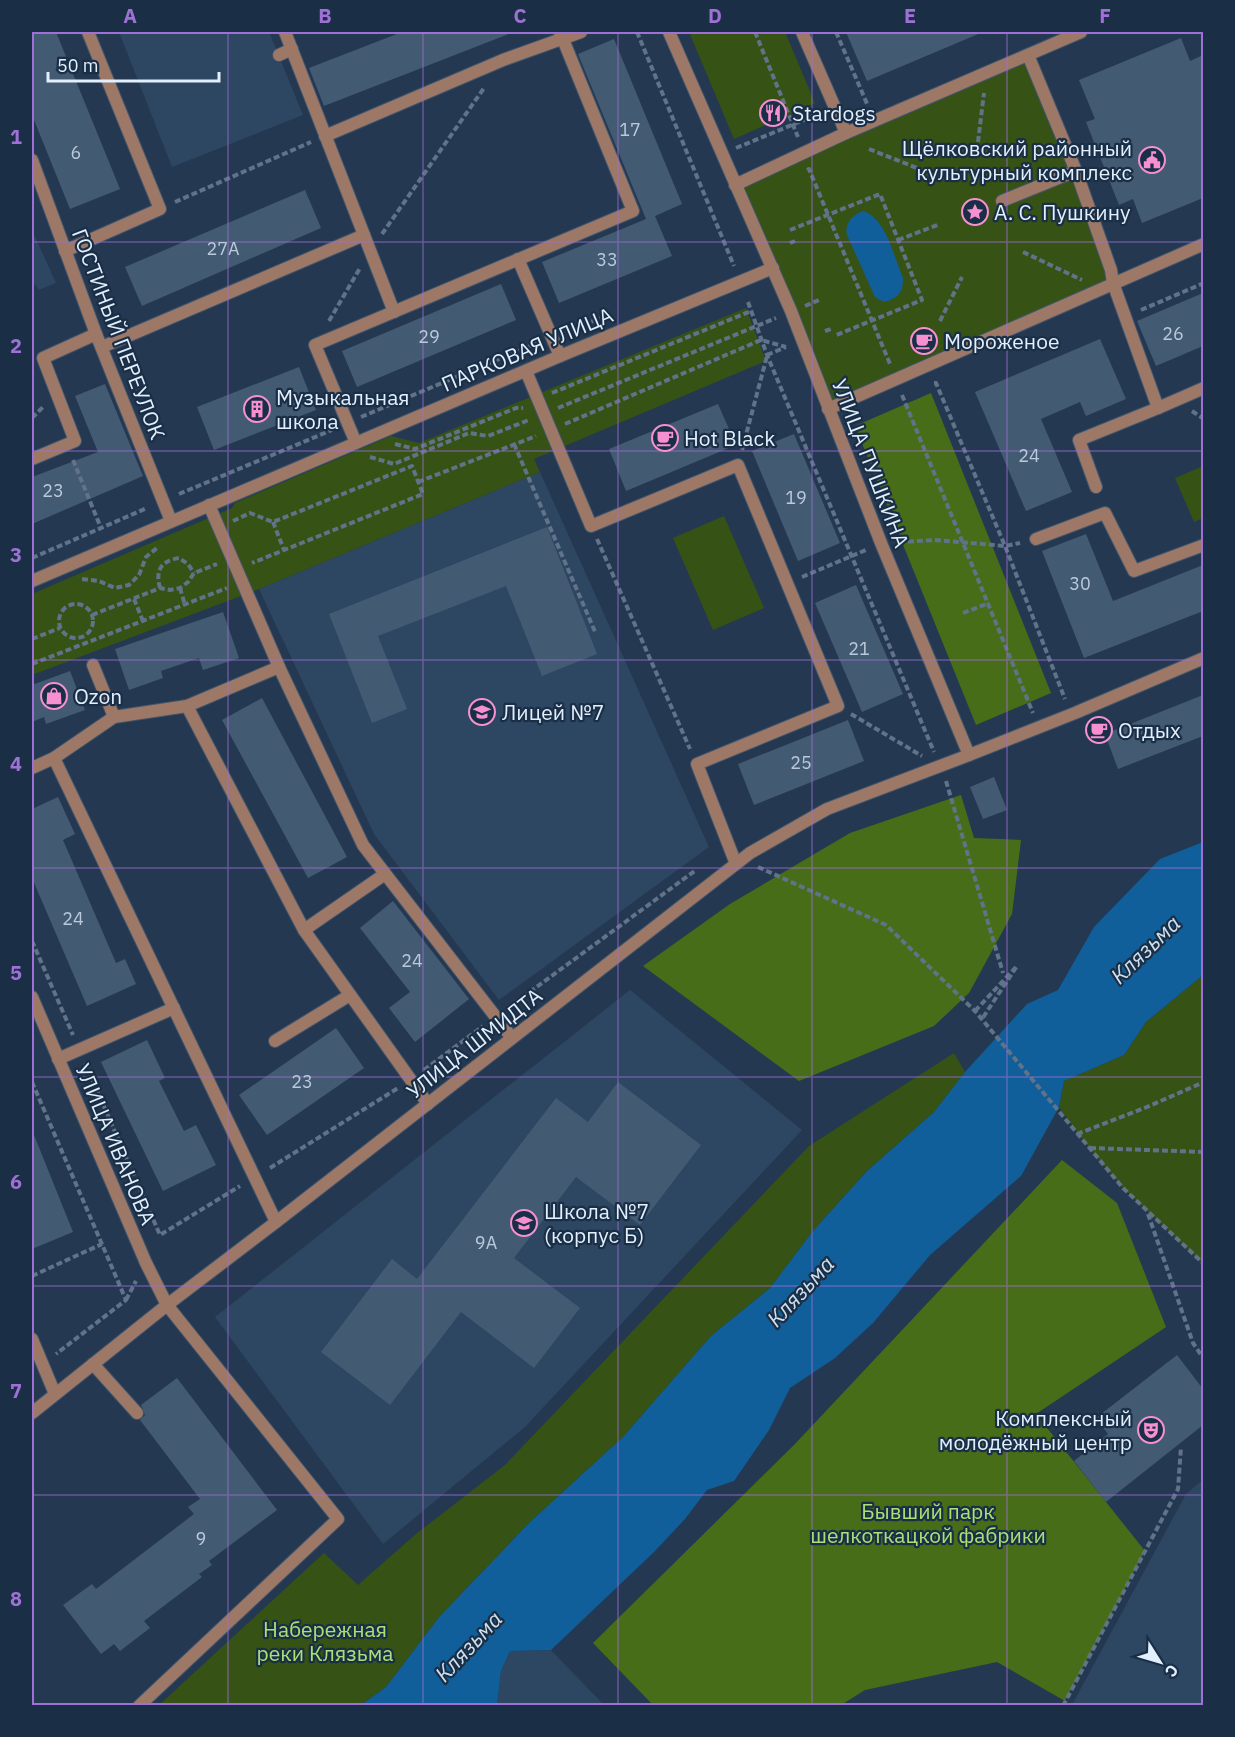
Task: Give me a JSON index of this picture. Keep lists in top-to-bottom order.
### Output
{
  "streets": {
    "street": [
      "ГОСТИНЫЙ ПЕРЕУЛОК",
      "ПАРКОВАЯ УЛИЦА",
      "УЛИЦА ПУШКИНА",
      "УЛИЦА ШМИДТА",
      "УЛИЦА ИВАНОВА"
    ]
  },
  "crossings": [
    ["ГОСТИНЫЙ ПЕРЕУЛОК", "ПАРКОВАЯ УЛИЦА"],
    ["ПАРКОВАЯ УЛИЦА", "УЛИЦА ПУШКИНА"],
    ["УЛИЦА ПУШКИНА", "УЛИЦА ШМИДТА"],
    ["УЛИЦА ШМИДТА", "УЛИЦА ИВАНОВА"]
  ],
  "water": ["Клязьма"],
  "parks": ["Бывший парк шелкоткацкой фабрики", "Набережная реки Клязьма"],
  "places": {
    "restaurant": ["Stardogs"],
    "public building": ["Щёлковский районный культурный комплекс"],
    "place": ["А. С. Пушкину"],
    "cafe": ["Мороженое", "Hot Black", "Отдых"],
    "building": ["Музыкальная школа"],
    "shop": ["Ozon"],
    "school or university": ["Лицей №7", "Школа №7 (корпус Б)"],
    "theatre": ["Комплексный молодёжный центр"]
  },
  "house_numbers": [
    "17",
    "6",
    "27А",
    "33",
    "26",
    "29",
    "24",
    "23",
    "19",
    "30",
    "21",
    "25",
    "24",
    "24",
    "23",
    "9А",
    "9"
  ],
  "scale_bar": "50 m",
  "north": "bottom right",
  "grid": {
    "columns": [
      "A",
      "B",
      "C",
      "D",
      "E",
      "F"
    ],
    "rows": [
      "1",
      "2",
      "3",
      "4",
      "5",
      "6",
      "7",
      "8"
    ]
  }
}
